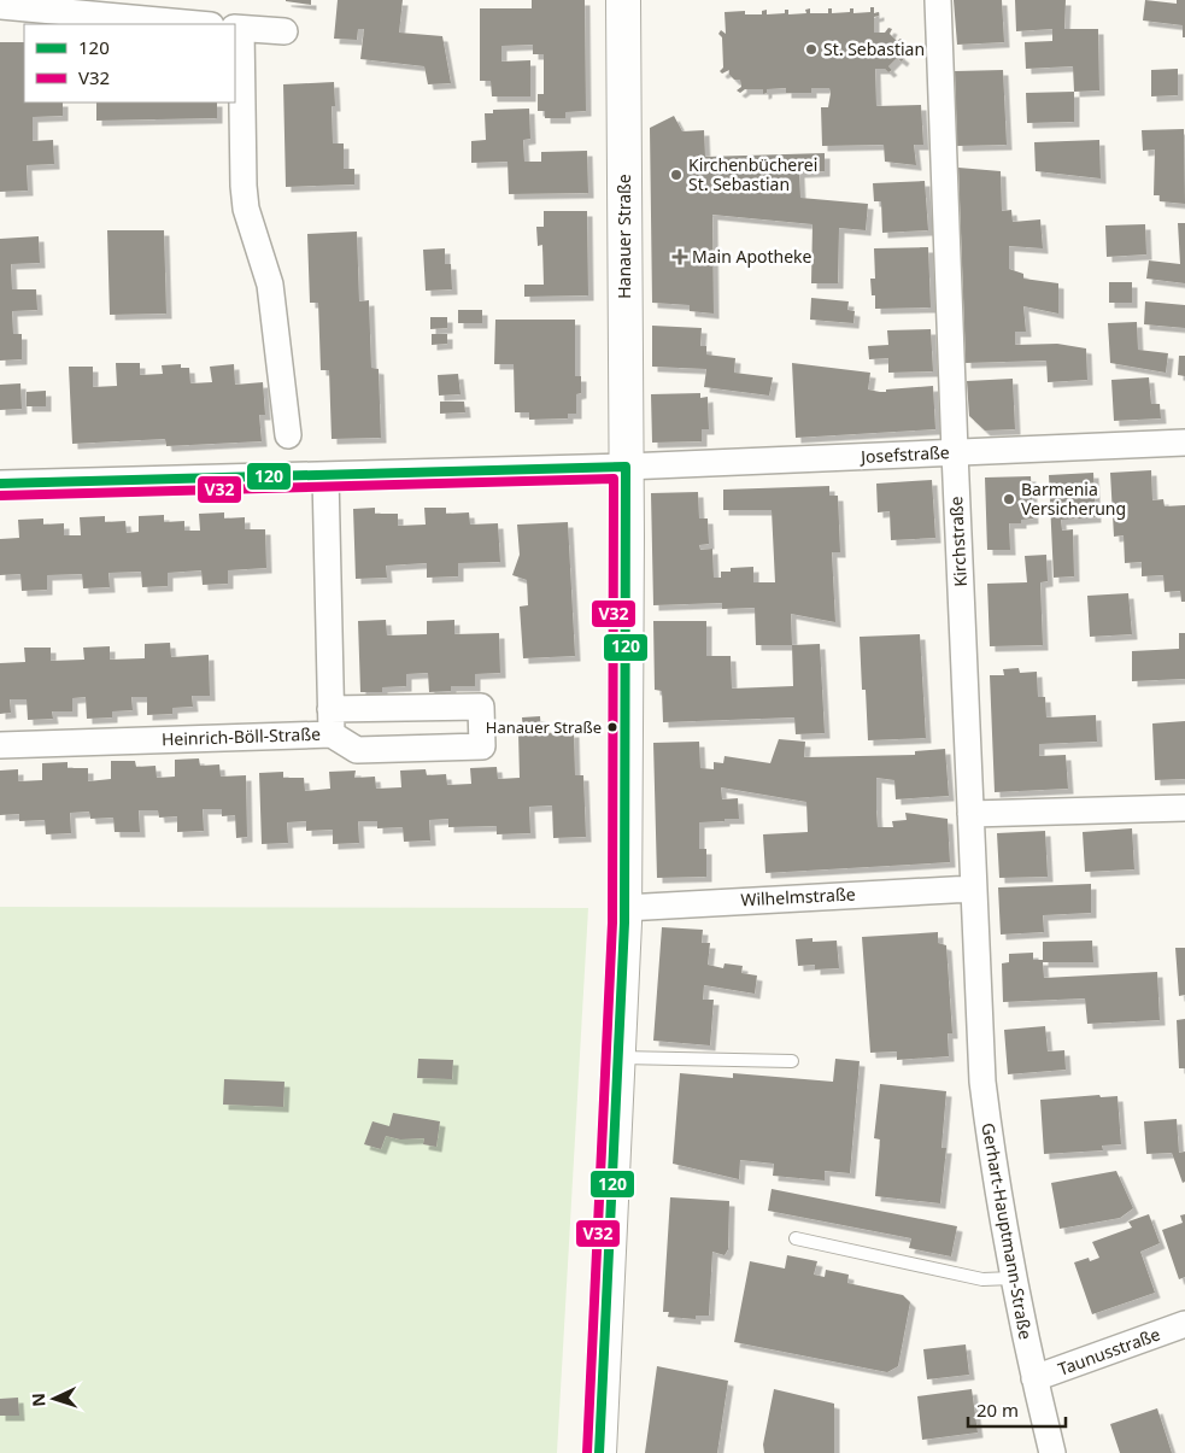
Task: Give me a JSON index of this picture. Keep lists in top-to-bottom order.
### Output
{
  "streets": {
    "main road": ["Hanauer Straße"],
    "street": [
      "Josefstraße",
      "Kirchstraße",
      "Heinrich-Böll-Straße",
      "Wilhelmstraße",
      "Gerhart-Hauptmann-Straße",
      "Taunusstraße"
    ]
  },
  "crossings": [
    ["Hanauer Straße", "Josefstraße"],
    ["Hanauer Straße", "Wilhelmstraße"],
    ["Josefstraße", "Kirchstraße"],
    ["Josefstraße", "Heinrich-Böll-Straße"],
    ["Kirchstraße", "Wilhelmstraße"],
    ["Kirchstraße", "Gerhart-Hauptmann-Straße"],
    ["Gerhart-Hauptmann-Straße", "Taunusstraße"]
  ],
  "places": {
    "other": [
      "St. Sebastian",
      "Kirchenbücherei St. Sebastian",
      "Barmenia Versicherung",
      "Hanauer Straße"
    ],
    "health": ["Main Apotheke"]
  },
  "lines": ["transit line 120", "transit line V32"],
  "legend": ["120", "V32"],
  "scale_bar": "20 m",
  "north": "left"
}
